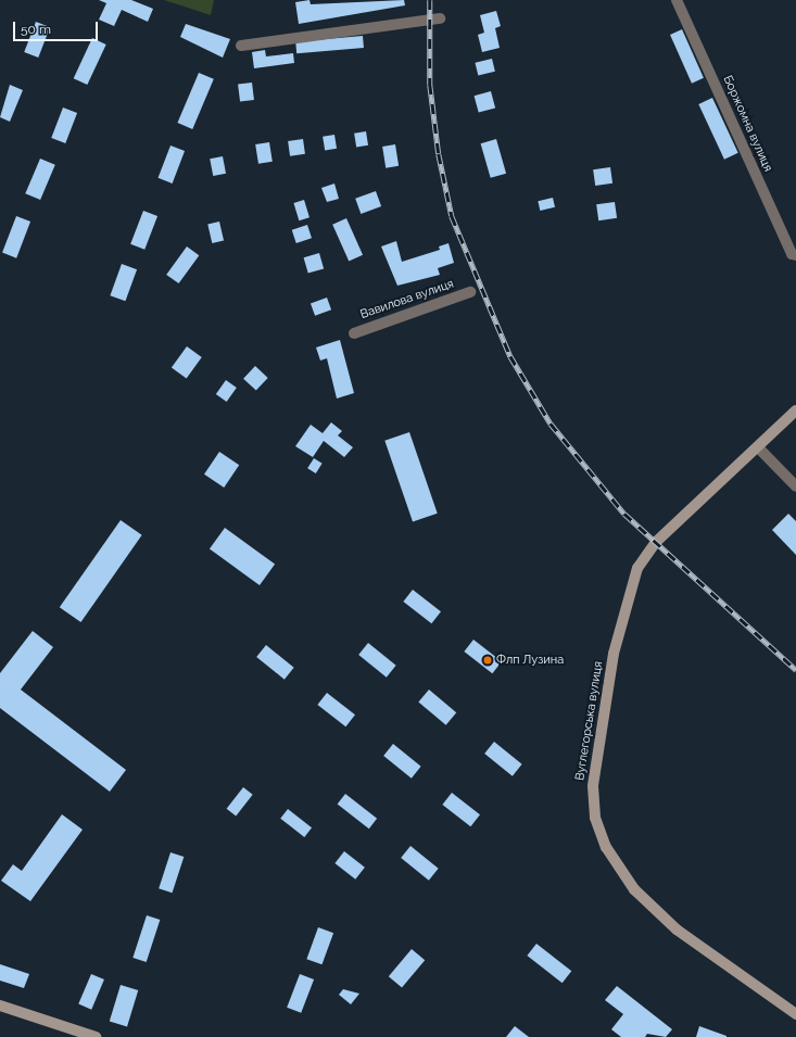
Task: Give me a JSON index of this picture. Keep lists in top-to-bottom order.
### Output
{
  "streets": {
    "main road": ["Вуглегорська вулиця"],
    "street": ["Боржомна вулиця", "Вавилова вулиця"]
  },
  "places": ["Флп Лузина"],
  "scale_bar": "50 m"
}
